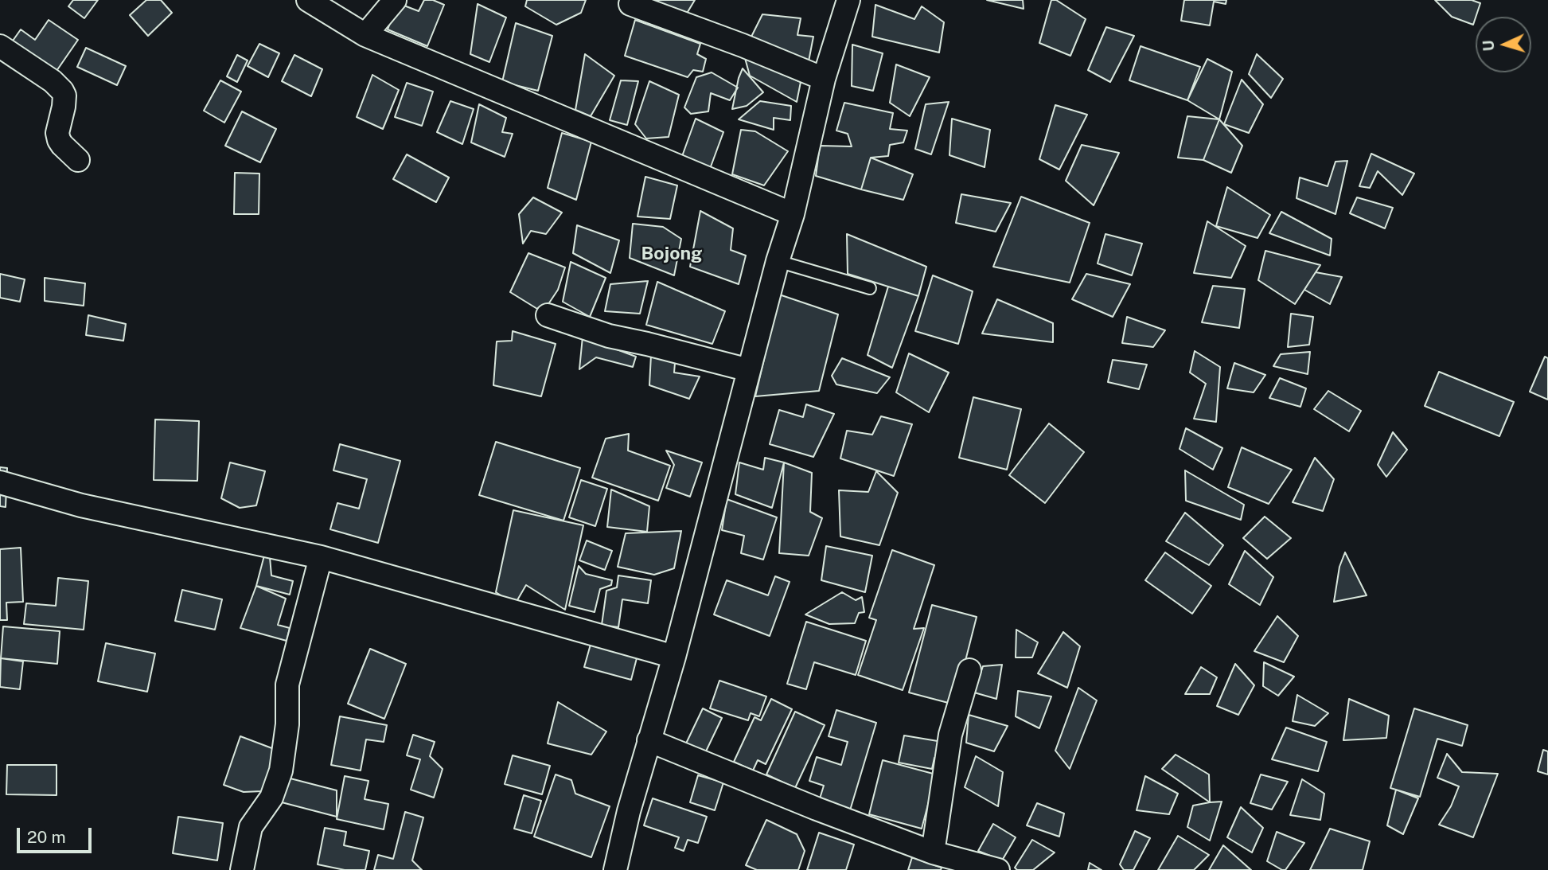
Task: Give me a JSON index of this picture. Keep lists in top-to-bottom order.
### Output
{
  "districts": ["Bojong"],
  "scale_bar": "20 m",
  "north": "left"
}
